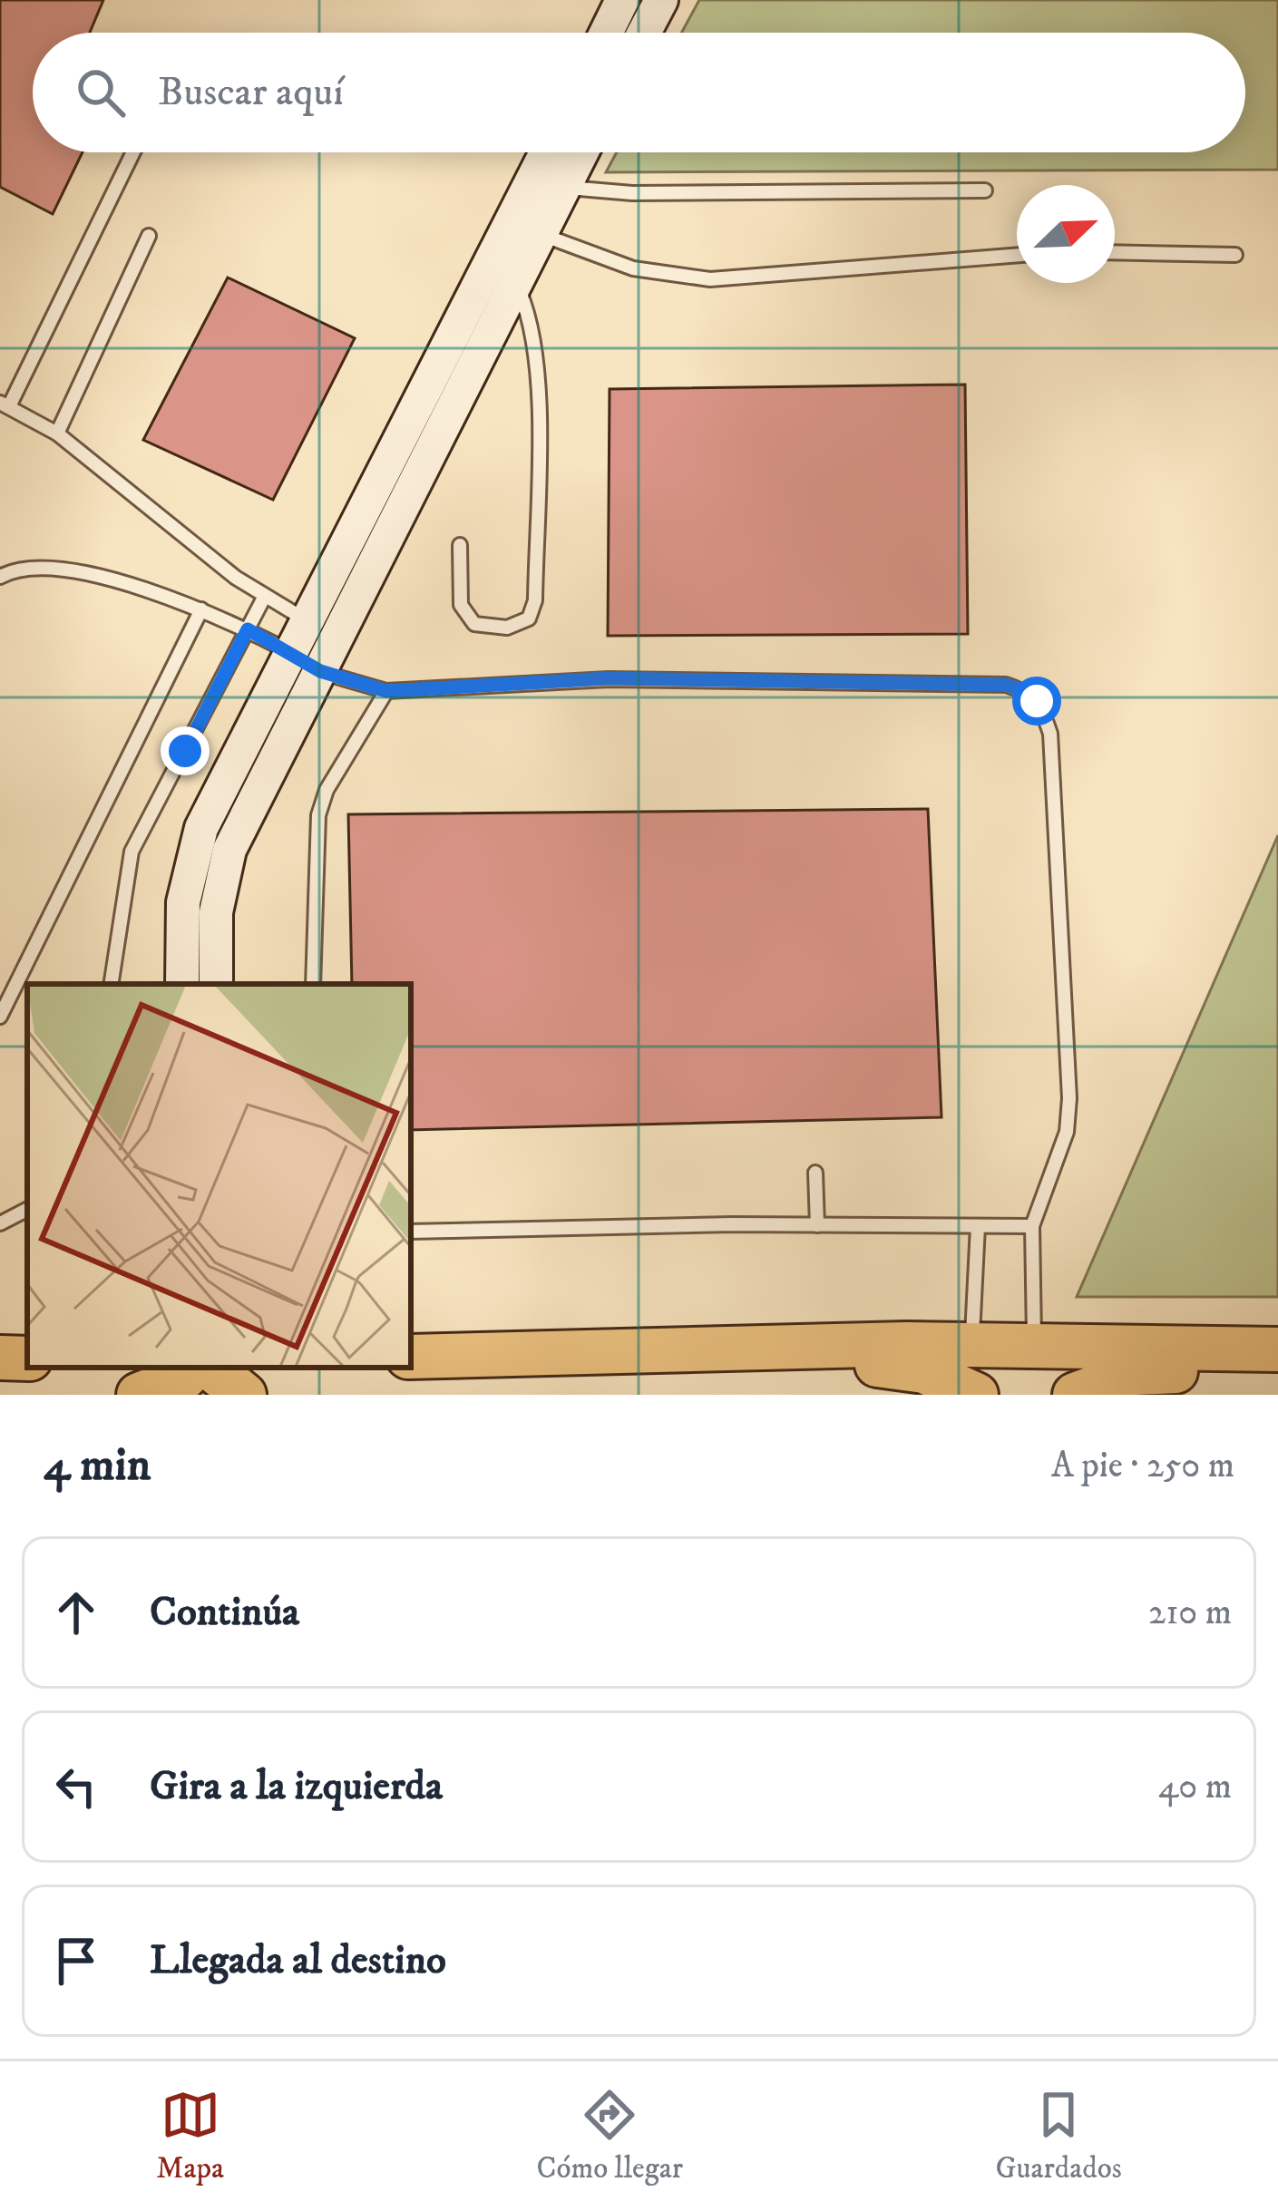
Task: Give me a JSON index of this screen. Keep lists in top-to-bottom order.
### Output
{
  "north": "top right",
  "page": {
    "search": "Buscar aquí",
    "heading": ["4 min", "A pie · 250 m"],
    "list": [
      ["Continúa", "210 m"],
      ["Gira a la izquierda", "40 m"],
      "Llegada al destino"
    ],
    "nav": ["Mapa", "Cómo llegar", "Guardados"]
  }
}
